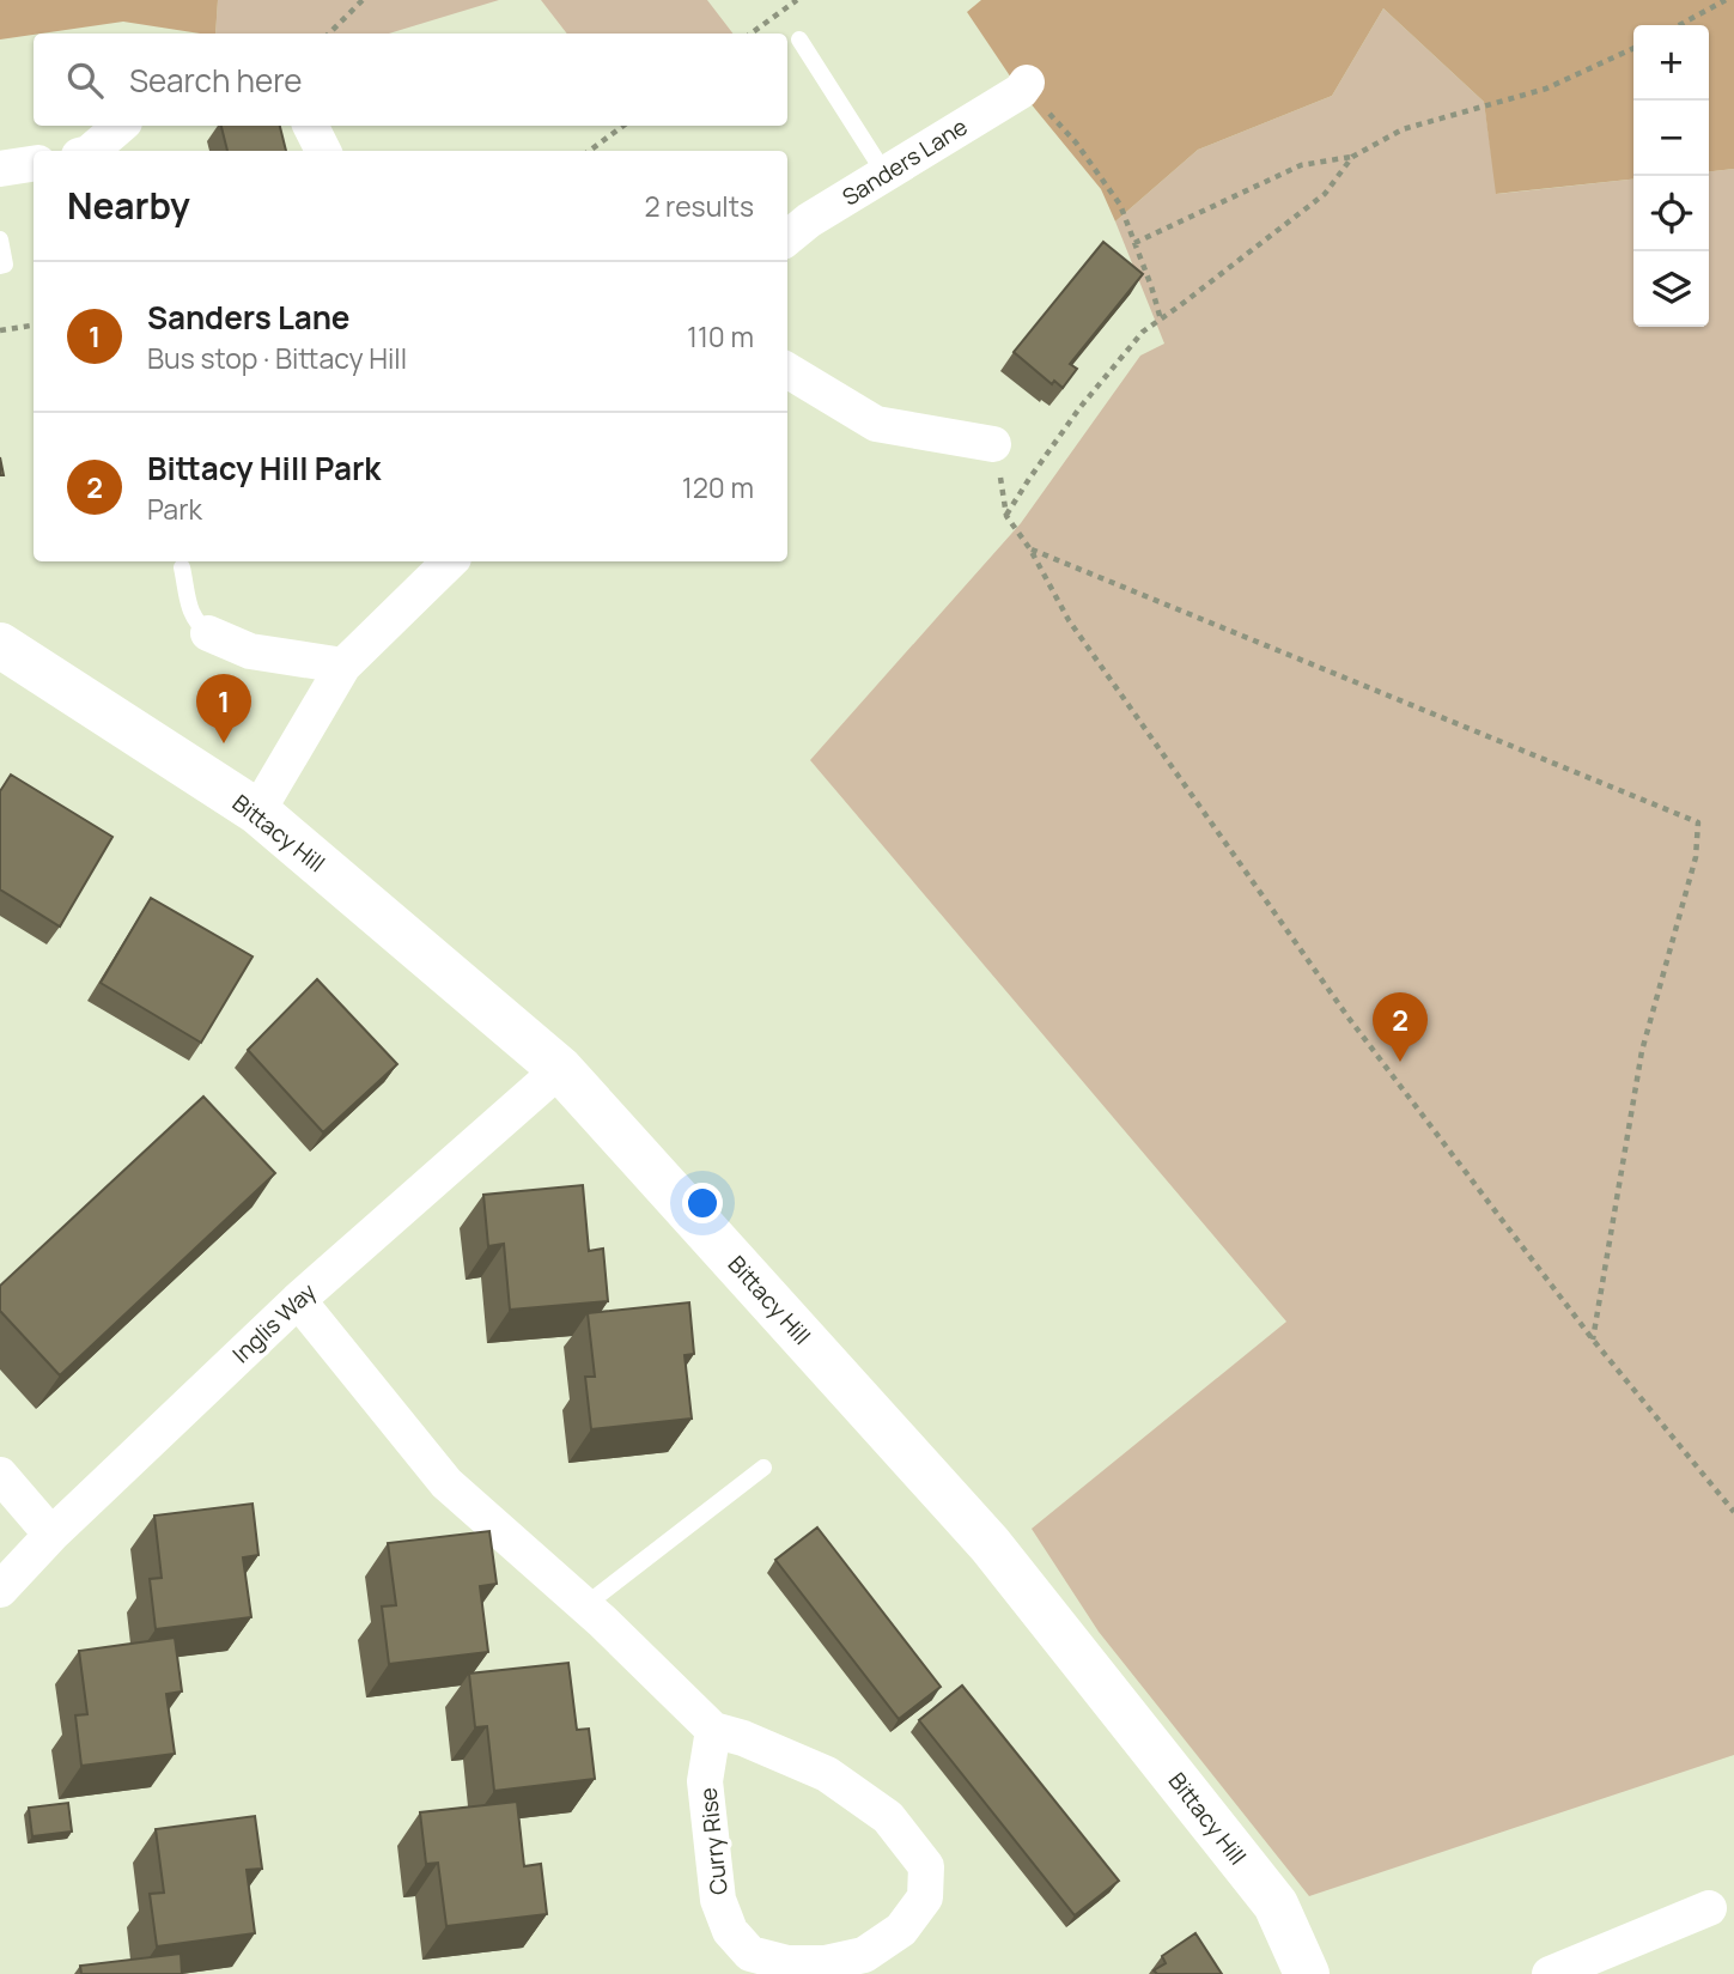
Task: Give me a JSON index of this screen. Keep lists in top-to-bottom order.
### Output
{
  "streets": {
    "main road": ["Bittacy Hill"],
    "street": ["Sanders Lane", "Inglis Way", "Curry Rise"]
  },
  "crossings": [
    ["Bittacy Hill", "Inglis Way"],
    ["Inglis Way", "Curry Rise"]
  ],
  "page": {
    "map_buttons": ["+", "−"],
    "search": "Search here",
    "heading": ["Nearby", "2 results"],
    "list": [
      {
        "mark": "1",
        "name": "Sanders Lane",
        "note": "Bus stop · Bittacy Hill",
        "value": "110 m"
      },
      {
        "mark": "2",
        "name": "Bittacy Hill Park",
        "note": "Park",
        "value": "120 m"
      }
    ],
    "pins": ["1", "2"]
  }
}
